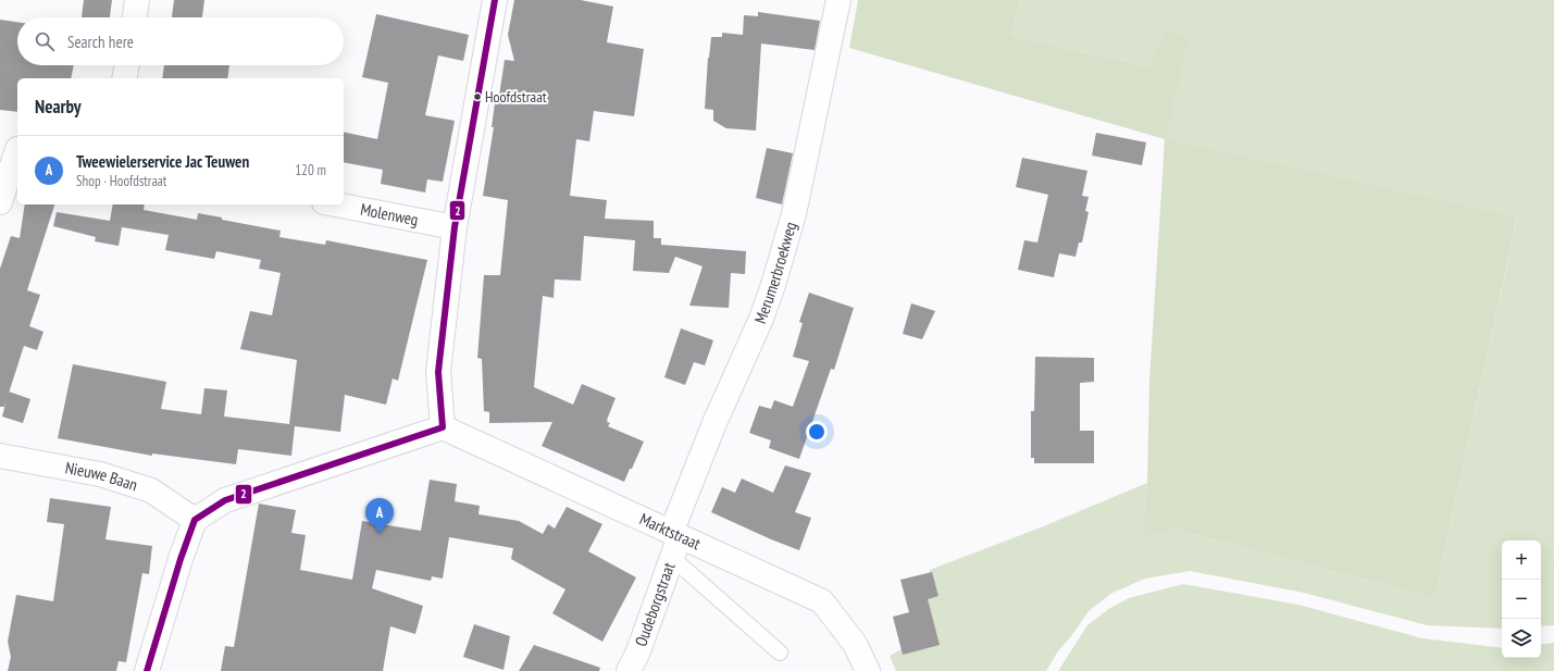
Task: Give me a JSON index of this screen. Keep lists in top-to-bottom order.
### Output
{
  "streets": {
    "street": [
      "Molenweg",
      "Merumerbroekweg",
      "Nieuwe Baan",
      "Marktstraat",
      "Oudeborgstraat"
    ]
  },
  "crossings": [
    ["Merumerbroekweg", "Marktstraat"],
    ["Merumerbroekweg", "Oudeborgstraat"],
    ["Marktstraat", "Oudeborgstraat"]
  ],
  "places": ["Hoofdstraat"],
  "lines": ["transit line 2"],
  "page": {
    "search": "Search here",
    "heading": "Nearby",
    "list": [
      {
        "mark": "A",
        "name": "Tweewielerservice Jac Teuwen",
        "note": "Shop · Hoofdstraat",
        "value": "120 m"
      }
    ],
    "pins": "A",
    "map_buttons": ["+", "−"]
  }
}
